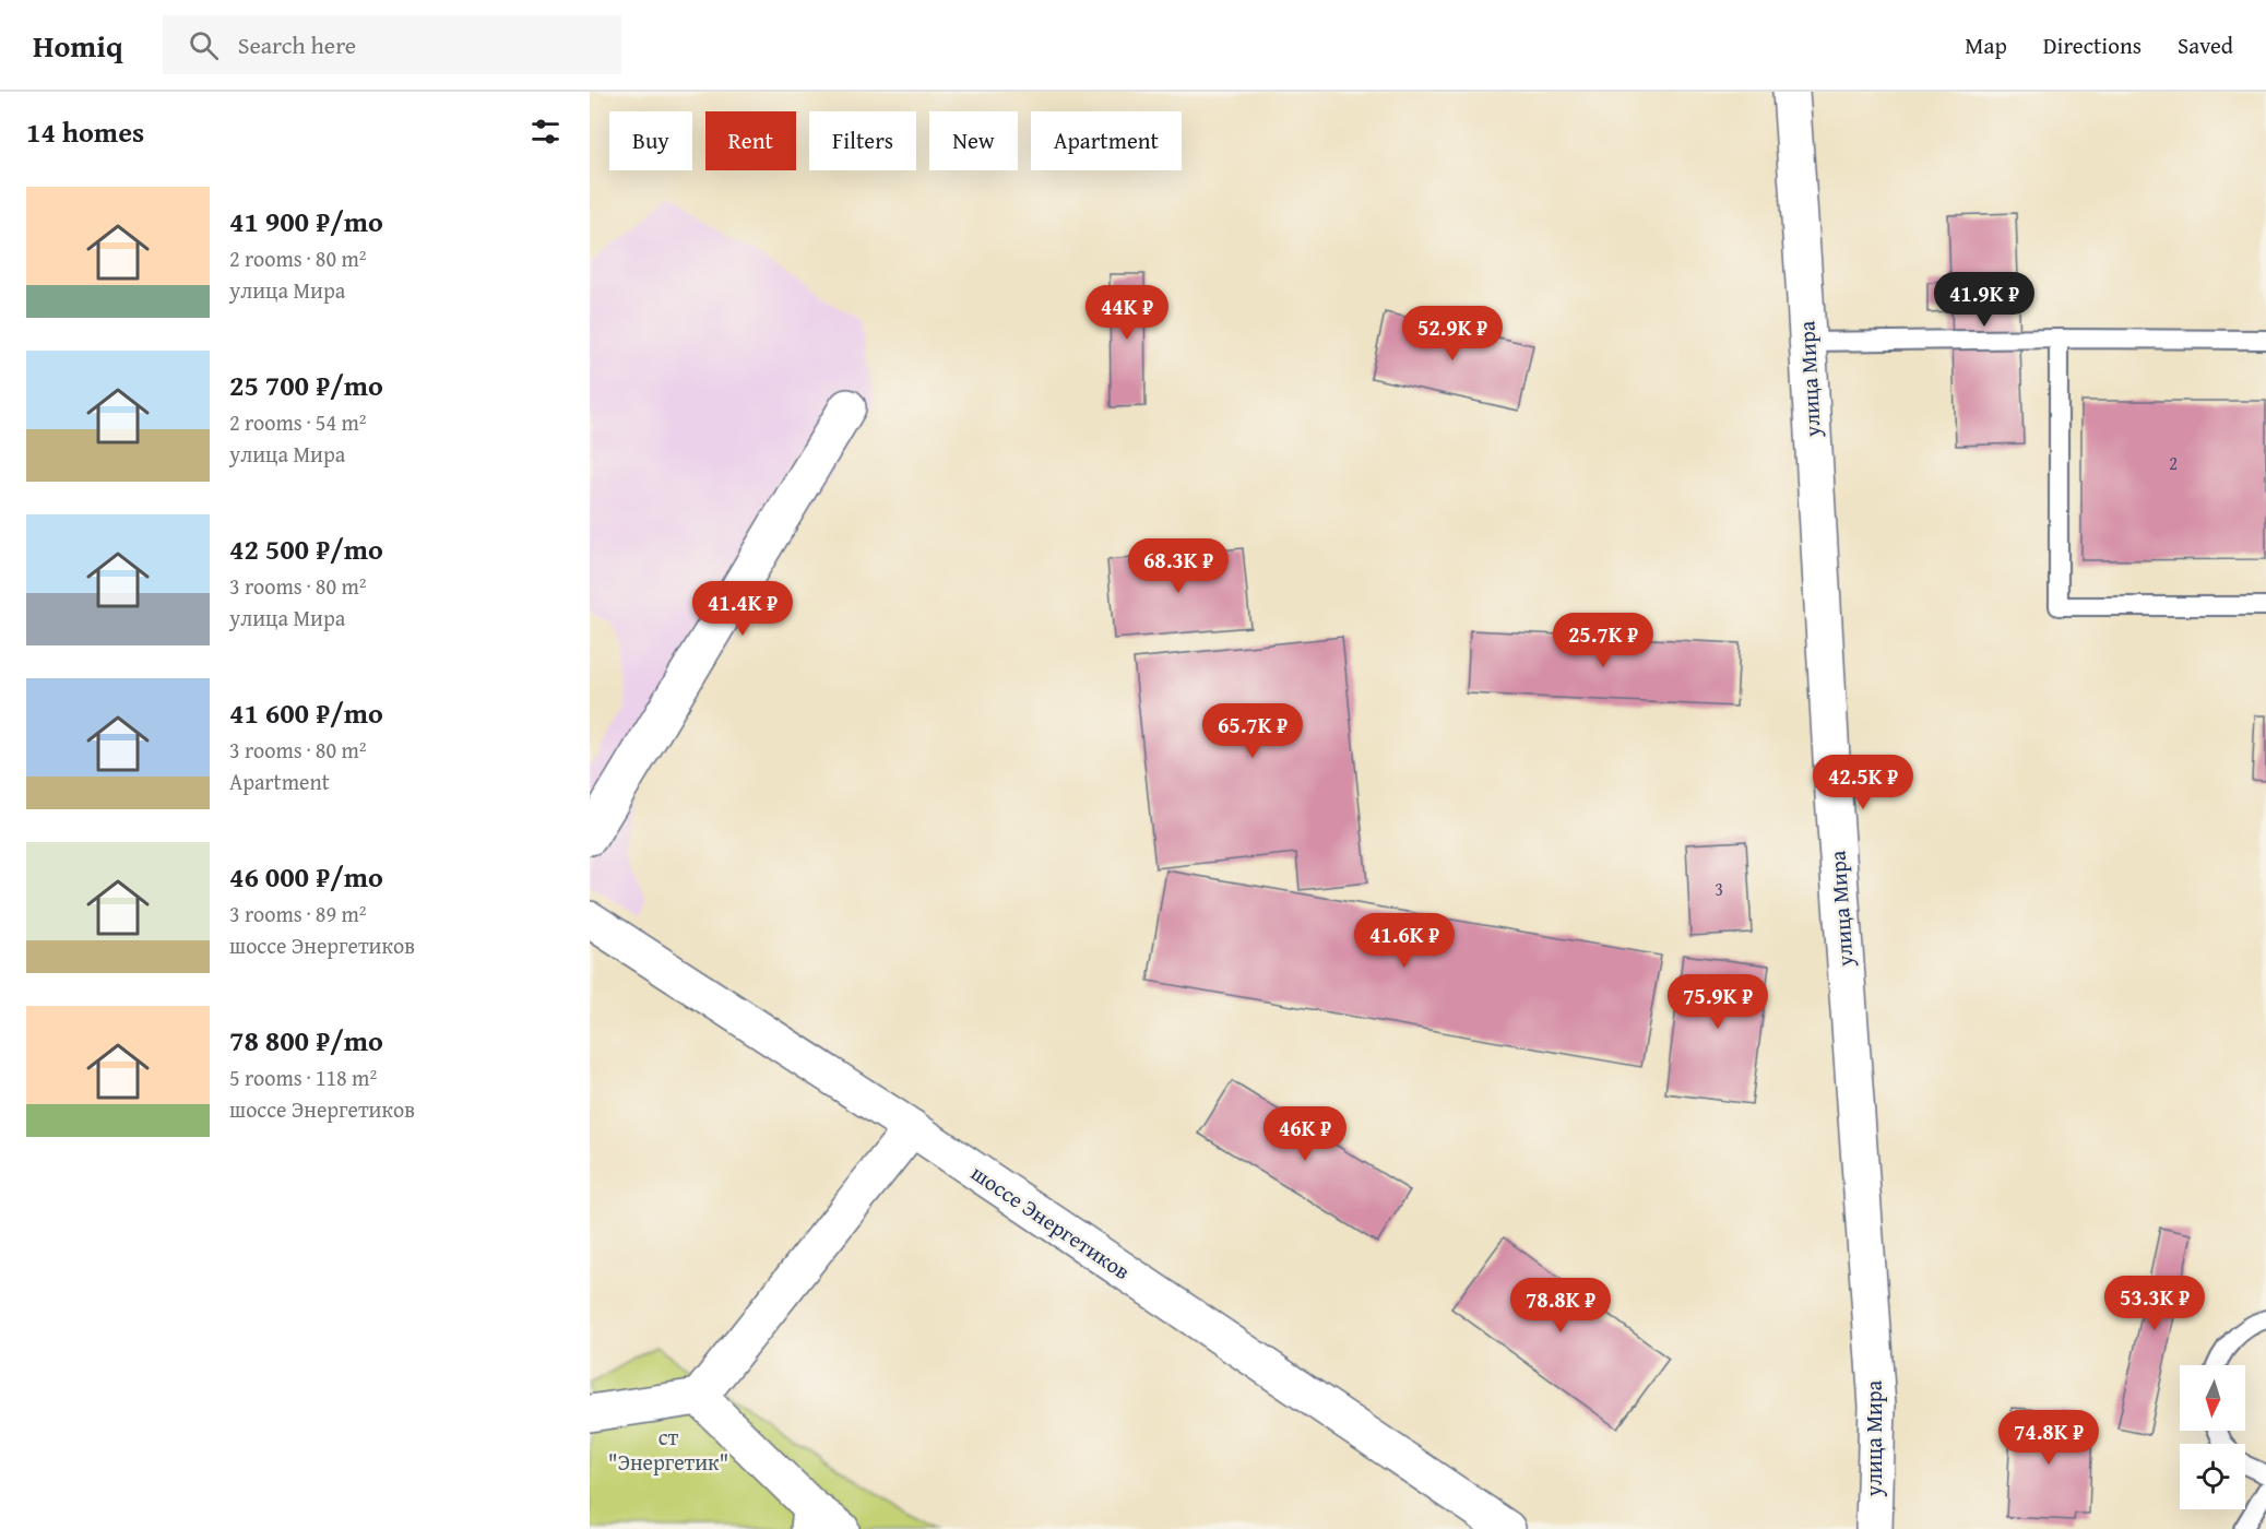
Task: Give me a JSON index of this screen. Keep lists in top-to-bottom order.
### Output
{
  "streets": {
    "street": ["улица Мира", "шоссе Энергетиков"]
  },
  "parks": ["ст \"Энергетик\""],
  "house_numbers": ["2", "3"],
  "north": "bottom",
  "page": {
    "header": "Homiq",
    "search": "Search here",
    "nav": ["Map", "Directions", "Saved"],
    "heading": "14 homes",
    "chip": [
      "Buy",
      "Rent",
      "Filters",
      "New",
      "Apartment"
    ],
    "list": [
      {
        "name": "41 900 ₽/mo",
        "note": "2 rooms · 80 m² · улица Мира"
      },
      {
        "name": "25 700 ₽/mo",
        "note": "2 rooms · 54 m² · улица Мира"
      },
      {
        "name": "42 500 ₽/mo",
        "note": "3 rooms · 80 m² · улица Мира"
      },
      {
        "name": "41 600 ₽/mo",
        "note": "3 rooms · 80 m² · Apartment"
      },
      {
        "name": "46 000 ₽/mo",
        "note": "3 rooms · 89 m² · шоссе Энергетиков"
      },
      {
        "name": "78 800 ₽/mo",
        "note": "5 rooms · 118 m² · шоссе Энергетиков"
      }
    ],
    "price": [
      "41.9K ₽",
      "44K ₽",
      "52.9K ₽",
      "68.3K ₽",
      "41.4K ₽",
      "25.7K ₽",
      "65.7K ₽",
      "42.5K ₽",
      "41.6K ₽",
      "75.9K ₽",
      "46K ₽",
      "53.3K ₽",
      "78.8K ₽",
      "74.8K ₽"
    ]
  }
}
